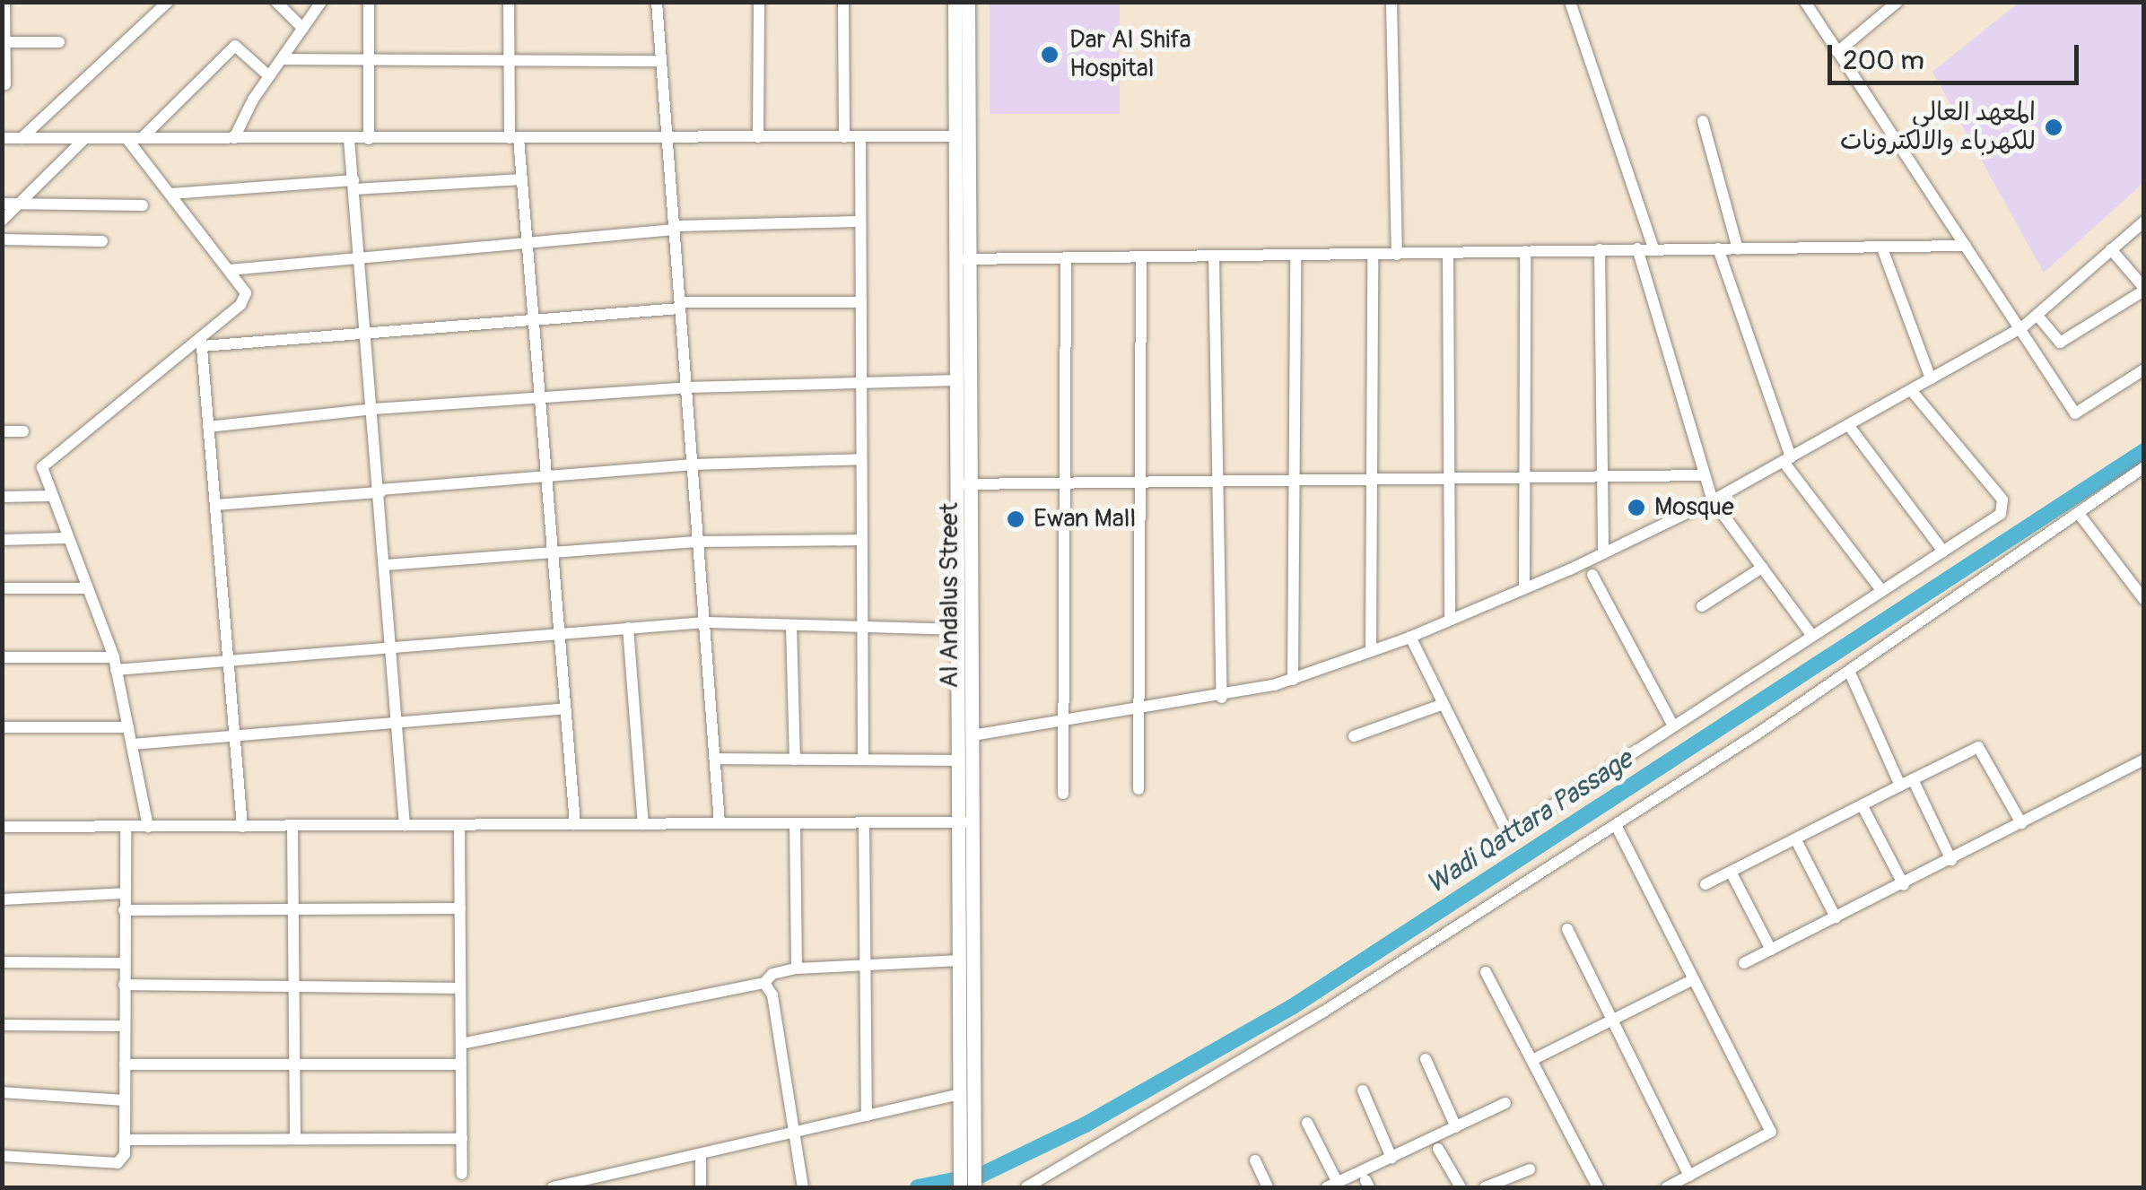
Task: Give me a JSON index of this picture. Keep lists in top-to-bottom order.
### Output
{
  "streets": {
    "main road": ["Al Andalus Street"]
  },
  "water": ["Wadi Qattara Passage"],
  "places": [
    "Dar Al Shifa Hospital",
    "المعهد العالي للكهرباء والالكترونات",
    "Mosque",
    "Ewan Mall"
  ],
  "scale_bar": "200 m"
}
